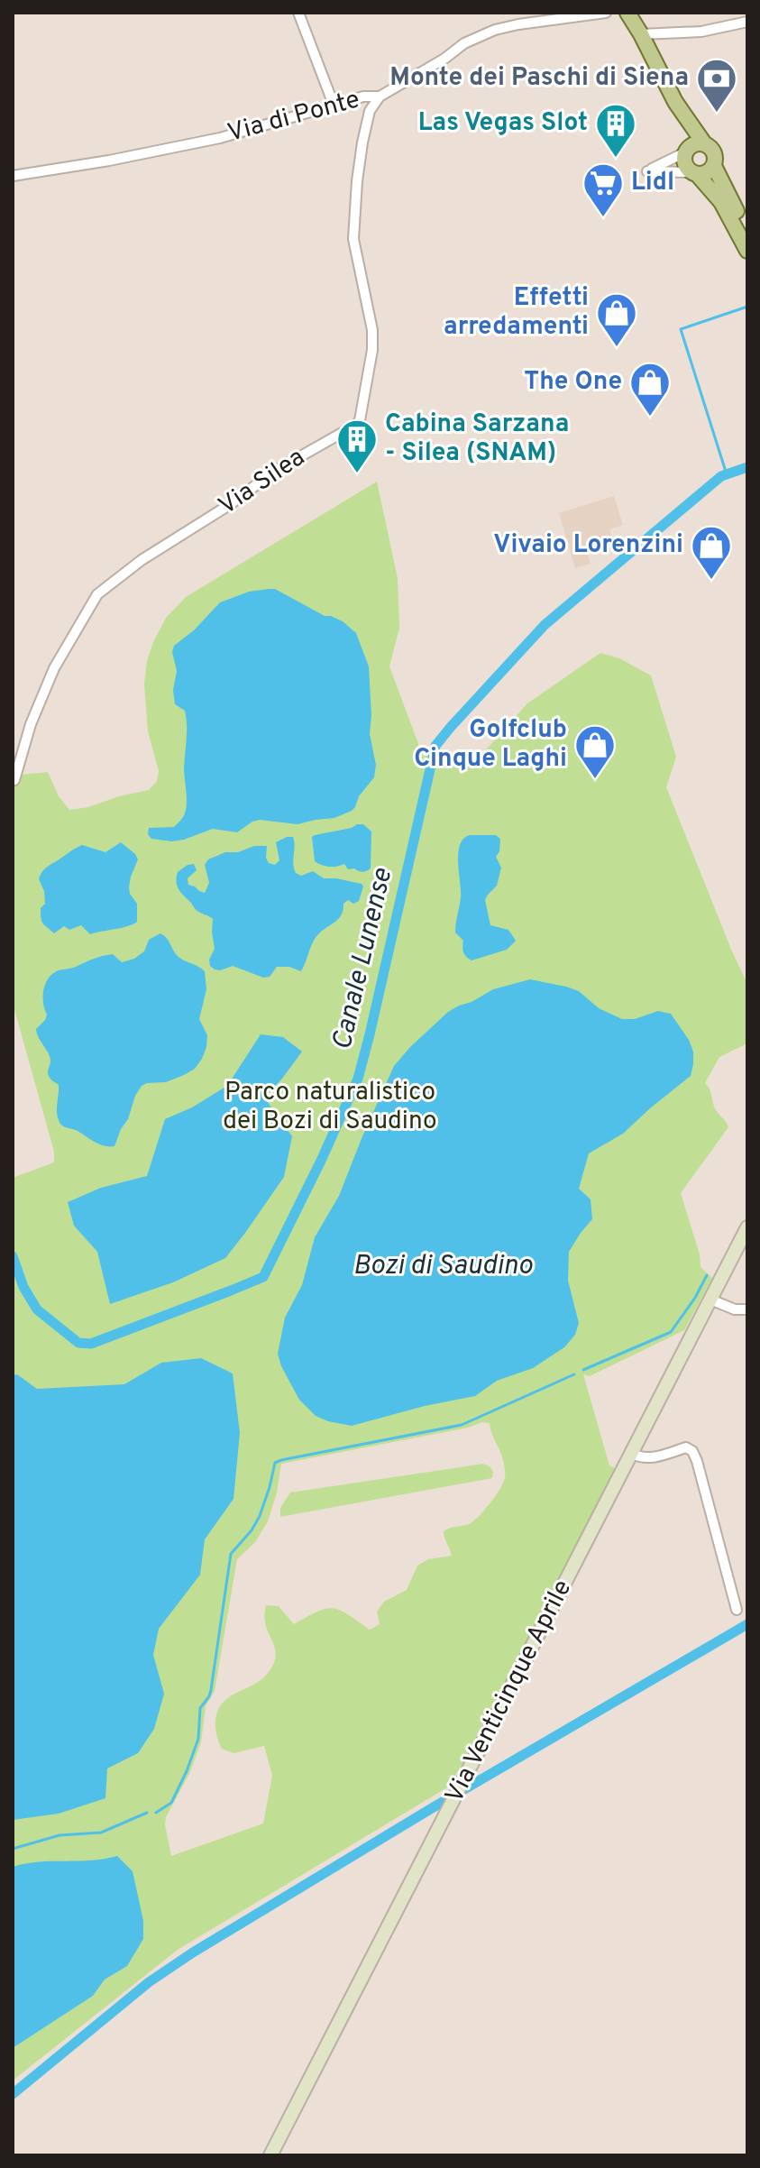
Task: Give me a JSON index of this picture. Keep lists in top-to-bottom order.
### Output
{
  "streets": {
    "main road": ["Via Venticinque Aprile"],
    "street": ["Via di Ponte", "Via Silea"]
  },
  "crossings": [
    ["Via di Ponte", "Via Silea"]
  ],
  "water": ["Canale Lunense", "Bozi di Saudino"],
  "parks": ["Parco naturalistico dei Bozi di Saudino"],
  "places": {
    "bank": ["Monte dei Paschi di Siena"],
    "building": ["Las Vegas Slot", "Cabina Sarzana - Silea (SNAM)"],
    "supermarket": ["Lidl"],
    "shop": [
      "Effetti arredamenti",
      "The One",
      "Vivaio Lorenzini",
      "Golfclub Cinque Laghi"
    ]
  }
}
